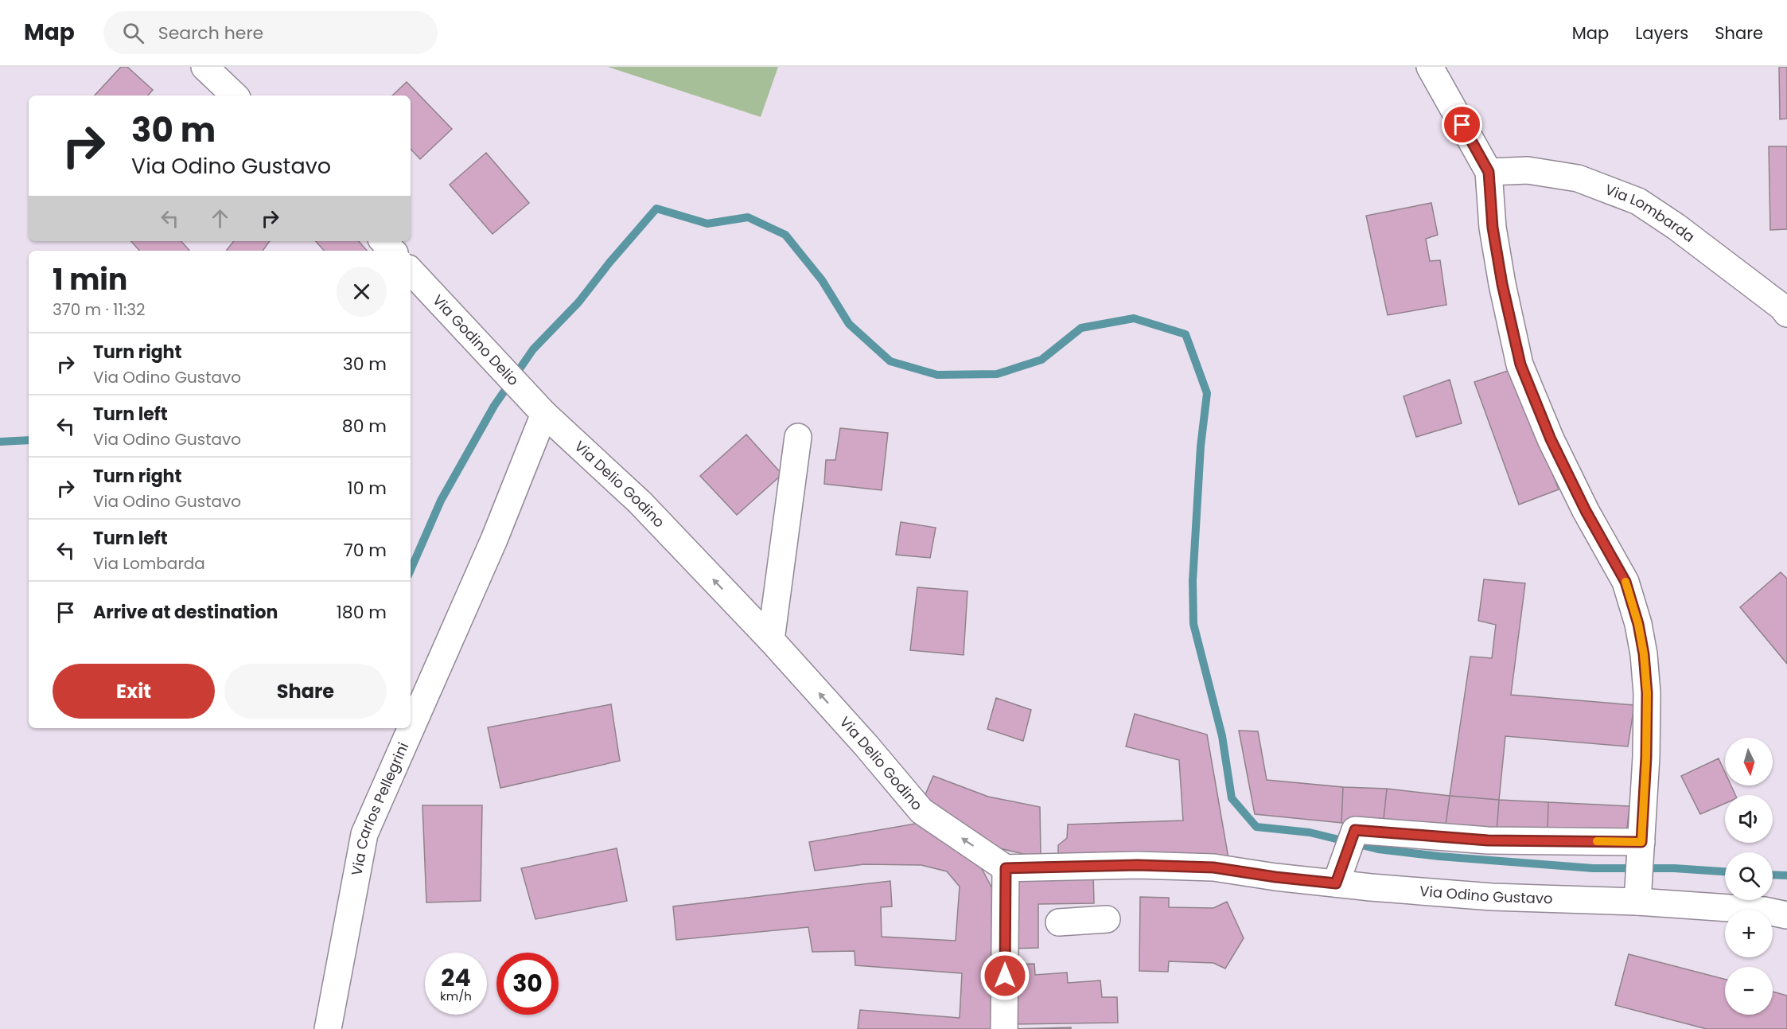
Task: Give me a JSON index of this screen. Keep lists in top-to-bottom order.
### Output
{
  "streets": {
    "street": [
      "Via Lombarda",
      "Via Godino Delio",
      "Via Delio Godino",
      "Via Carlos Pellegrini",
      "Via Odino Gustavo"
    ]
  },
  "crossings": [
    ["Via Godino Delio", "Via Delio Godino"],
    ["Via Godino Delio", "Via Carlos Pellegrini"],
    ["Via Delio Godino", "Via Carlos Pellegrini"],
    ["Via Delio Godino", "Via Odino Gustavo"]
  ],
  "one_way": ["Via Delio Godino"],
  "north": "bottom",
  "page": {
    "header": "Map",
    "search": "Search here",
    "nav": ["Map", "Layers", "Share"],
    "turn": ["30 m", "Via Odino Gustavo"],
    "heading": ["1 min", "370 m · 11:32"],
    "list": [
      {
        "name": "Turn right",
        "note": "Via Odino Gustavo",
        "value": "30 m"
      },
      {
        "name": "Turn left",
        "note": "Via Odino Gustavo",
        "value": "80 m"
      },
      {
        "name": "Turn right",
        "note": "Via Odino Gustavo",
        "value": "10 m"
      },
      {
        "name": "Turn left",
        "note": "Via Lombarda",
        "value": "70 m"
      },
      {
        "name": "Arrive at destination",
        "value": "180 m"
      }
    ],
    "buttons": ["Exit", "Share"],
    "map_buttons": ["+", "−"],
    "speed": "24 km/h",
    "limit": "30"
  }
}
